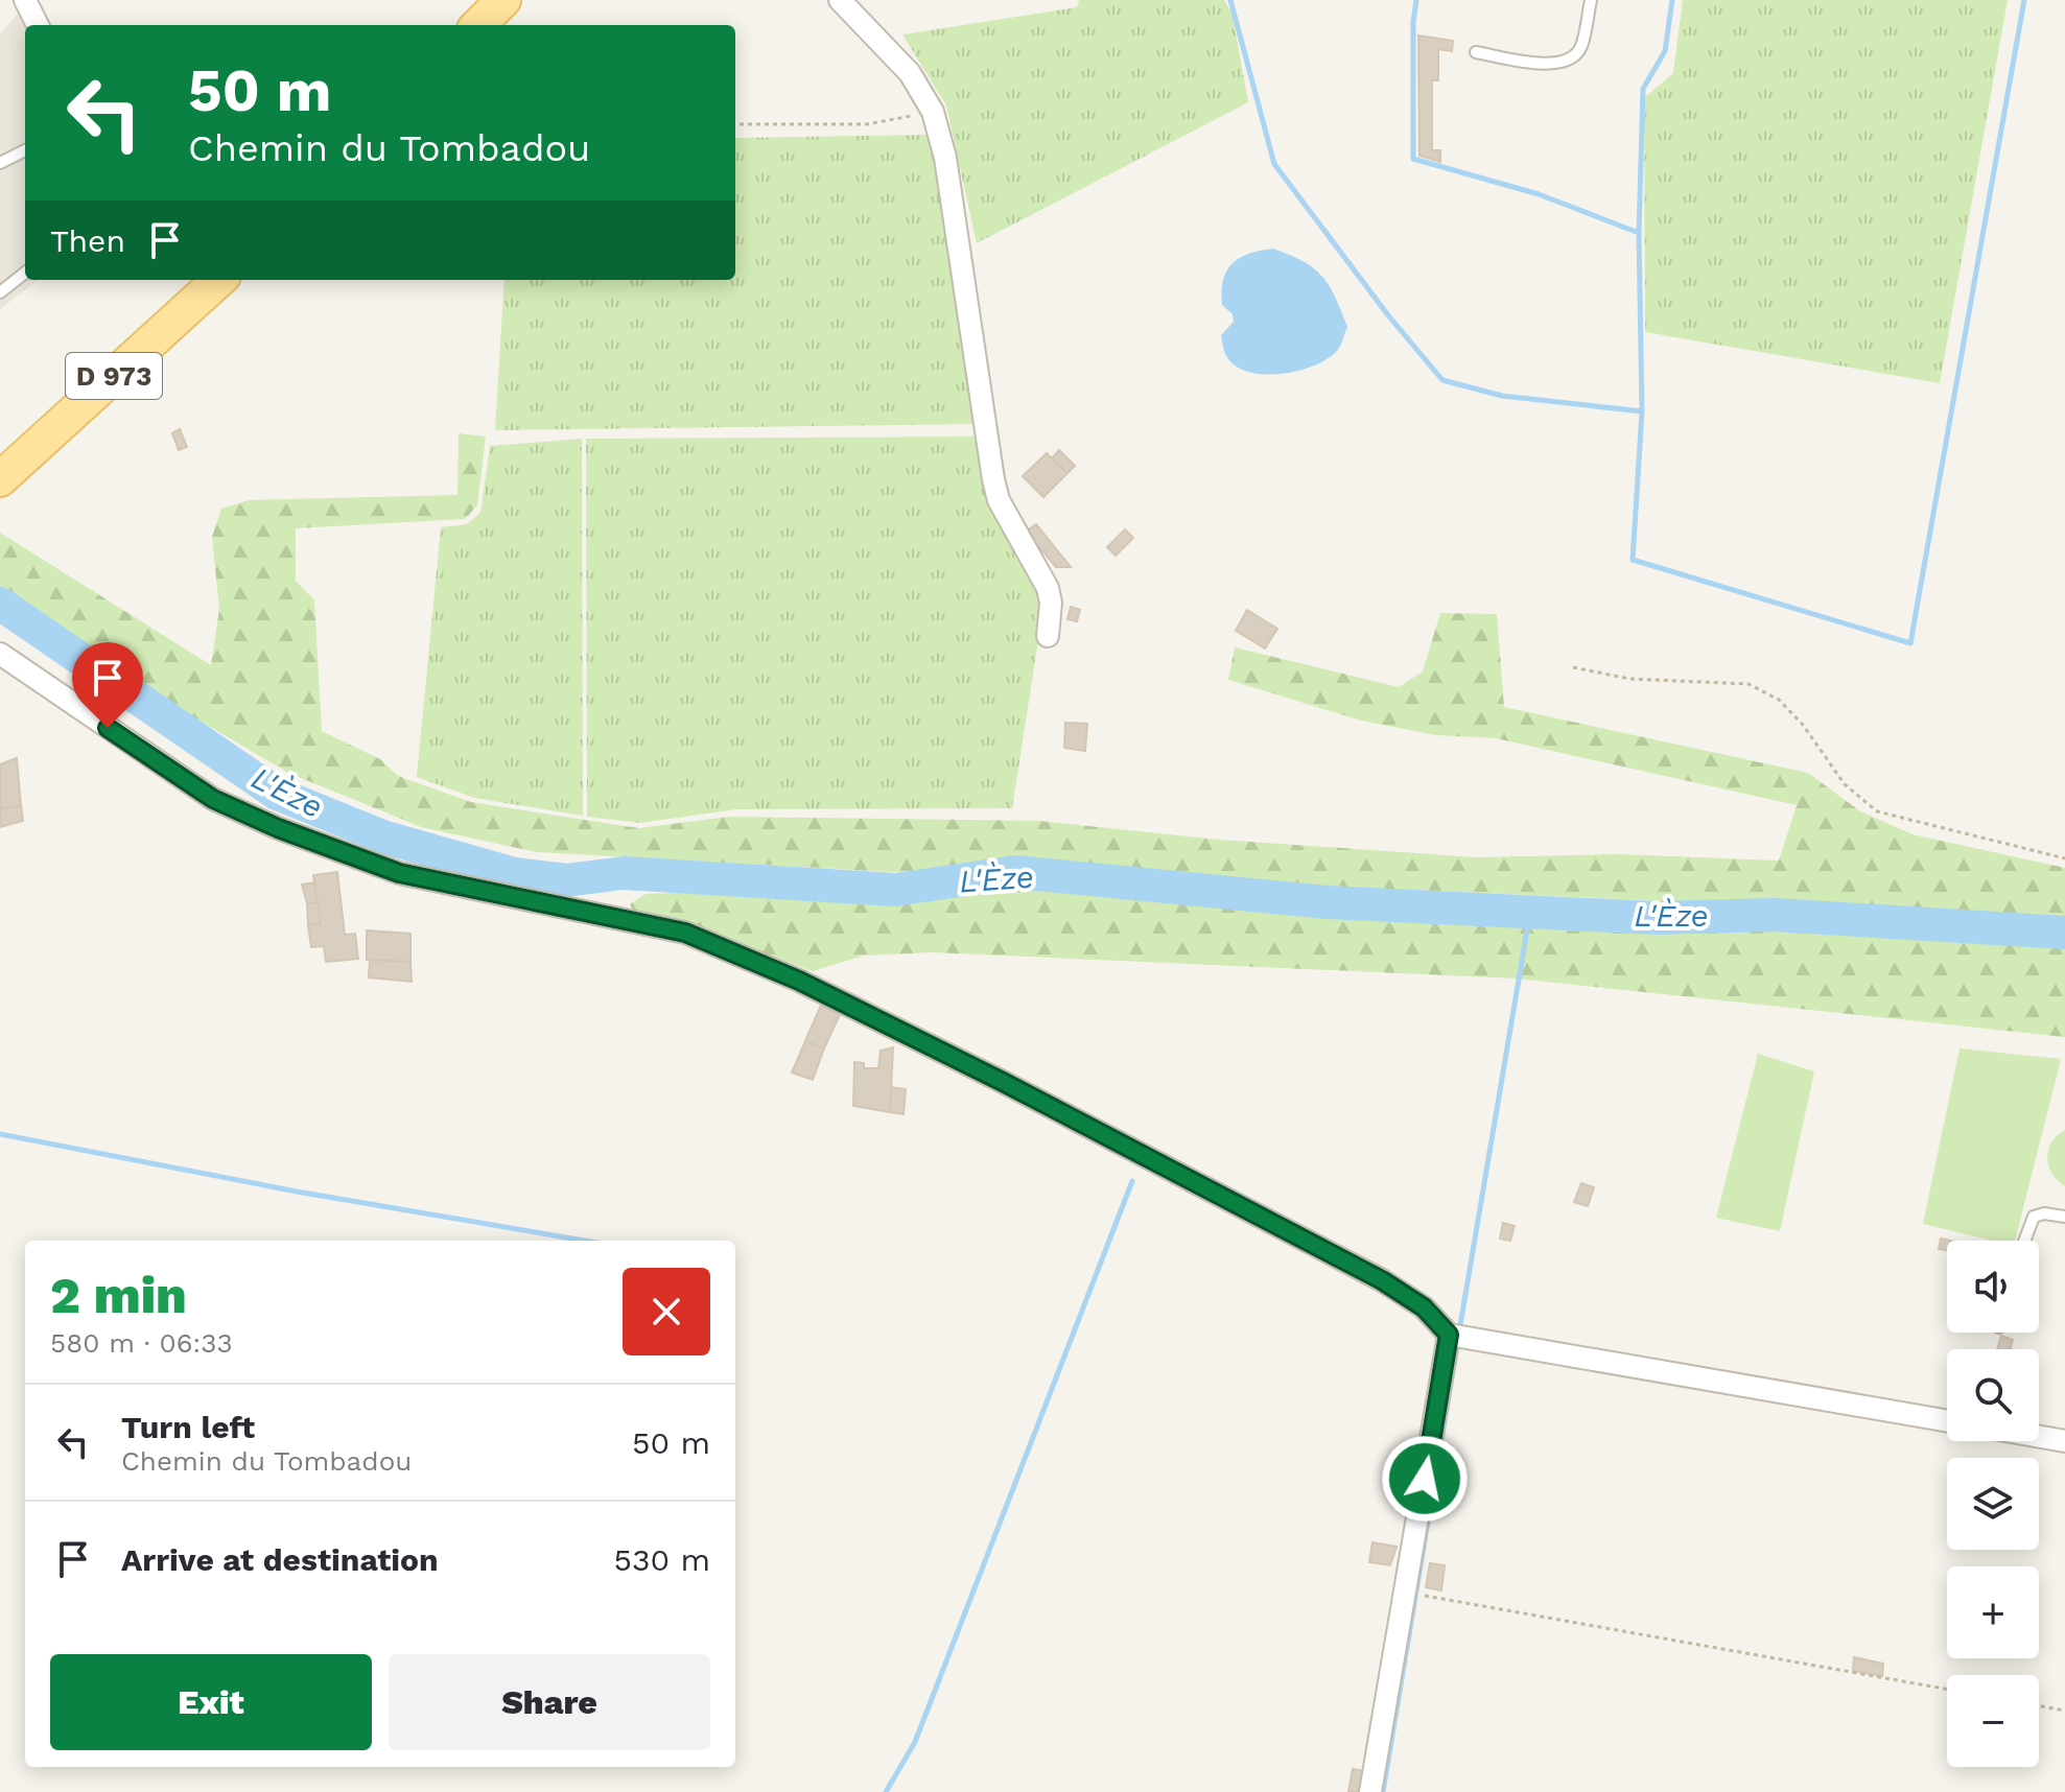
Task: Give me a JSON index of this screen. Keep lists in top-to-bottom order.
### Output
{
  "streets": {
    "main road": ["D 973"]
  },
  "water": ["L'Èze"],
  "page": {
    "turn": ["50 m", "Chemin du Tombadou"],
    "then": "Then",
    "map_buttons": ["+", "−"],
    "heading": ["2 min", "580 m · 06:33"],
    "list": [
      {
        "name": "Turn left",
        "note": "Chemin du Tombadou",
        "value": "50 m"
      },
      {
        "name": "Arrive at destination",
        "value": "530 m"
      }
    ],
    "buttons": ["Exit", "Share"]
  }
}
